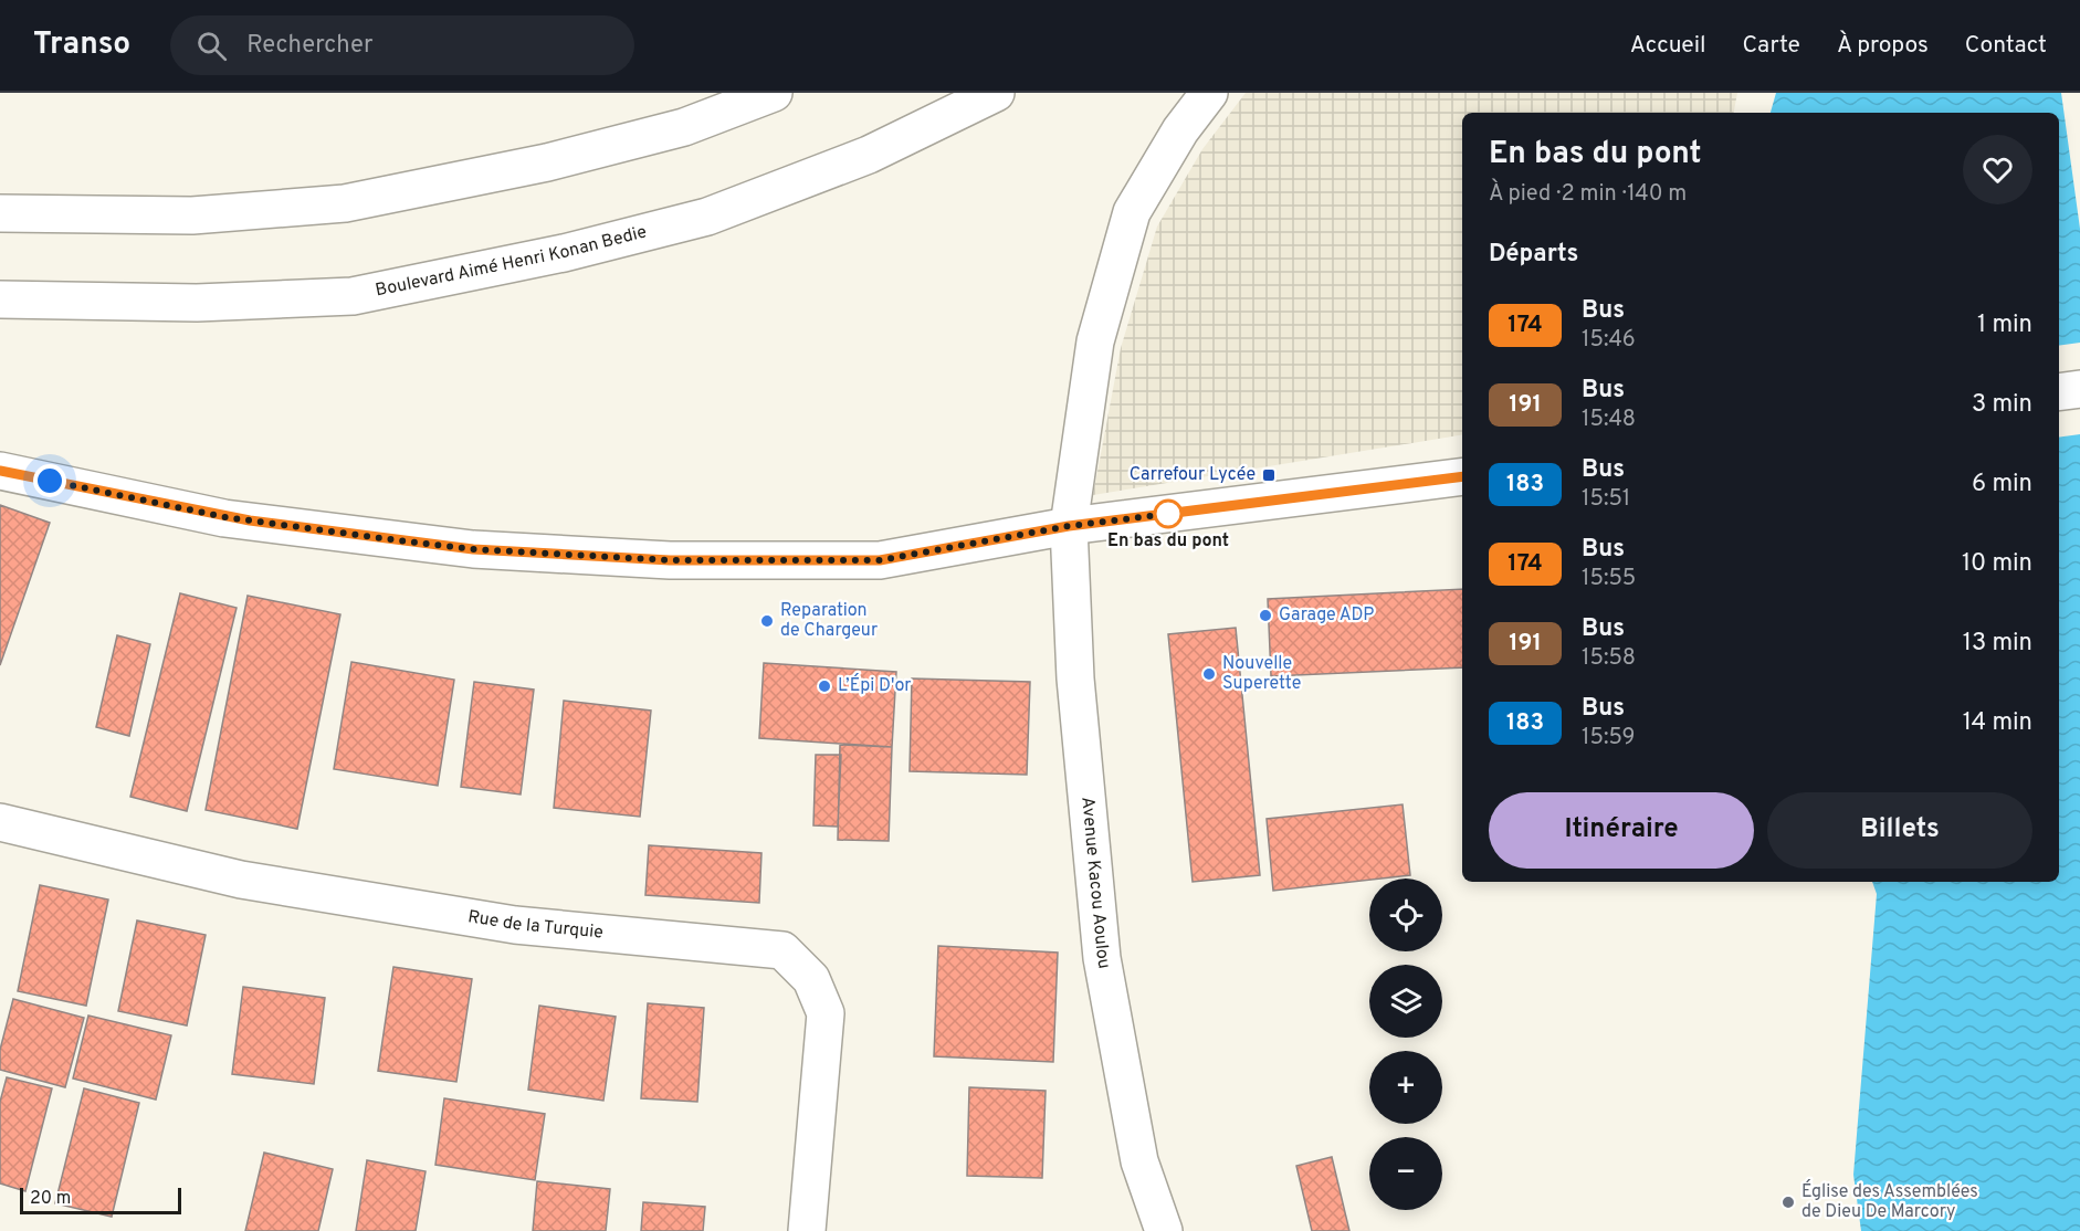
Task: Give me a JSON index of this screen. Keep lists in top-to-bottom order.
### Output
{
  "streets": {
    "main road": ["Boulevard Aimé Henri Konan Bedie", "Avenue Kacou Aoulou", "Rue de la Turquie"]
  },
  "places": {
    "transit": ["Carrefour Lycée"],
    "other": [
      "En bas du pont",
      "Garage ADP",
      "Reparation de Chargeur",
      "Nouvelle Superette",
      "L’Épi D'or",
      "Église des Assemblées de Dieu De Marcory"
    ]
  },
  "lines": ["bus line 174"],
  "scale_bar": "20 m",
  "page": {
    "header": "Transo",
    "search": "Rechercher",
    "nav": [
      "Accueil",
      "Carte",
      "À propos",
      "Contact"
    ],
    "heading": [
      ["En bas du pont", "À pied · 2 min · 140 m"],
      "Départs"
    ],
    "list": [
      {
        "mark": "174",
        "name": "Bus",
        "note": "15:46",
        "value": "1 min"
      },
      {
        "mark": "191",
        "name": "Bus",
        "note": "15:48",
        "value": "3 min"
      },
      {
        "mark": "183",
        "name": "Bus",
        "note": "15:51",
        "value": "6 min"
      },
      {
        "mark": "174",
        "name": "Bus",
        "note": "15:55",
        "value": "10 min"
      },
      {
        "mark": "191",
        "name": "Bus",
        "note": "15:58",
        "value": "13 min"
      },
      {
        "mark": "183",
        "name": "Bus",
        "note": "15:59",
        "value": "14 min"
      }
    ],
    "buttons": ["Itinéraire", "Billets"],
    "map_buttons": ["+", "−"],
    "scale": "20 m"
  }
}
